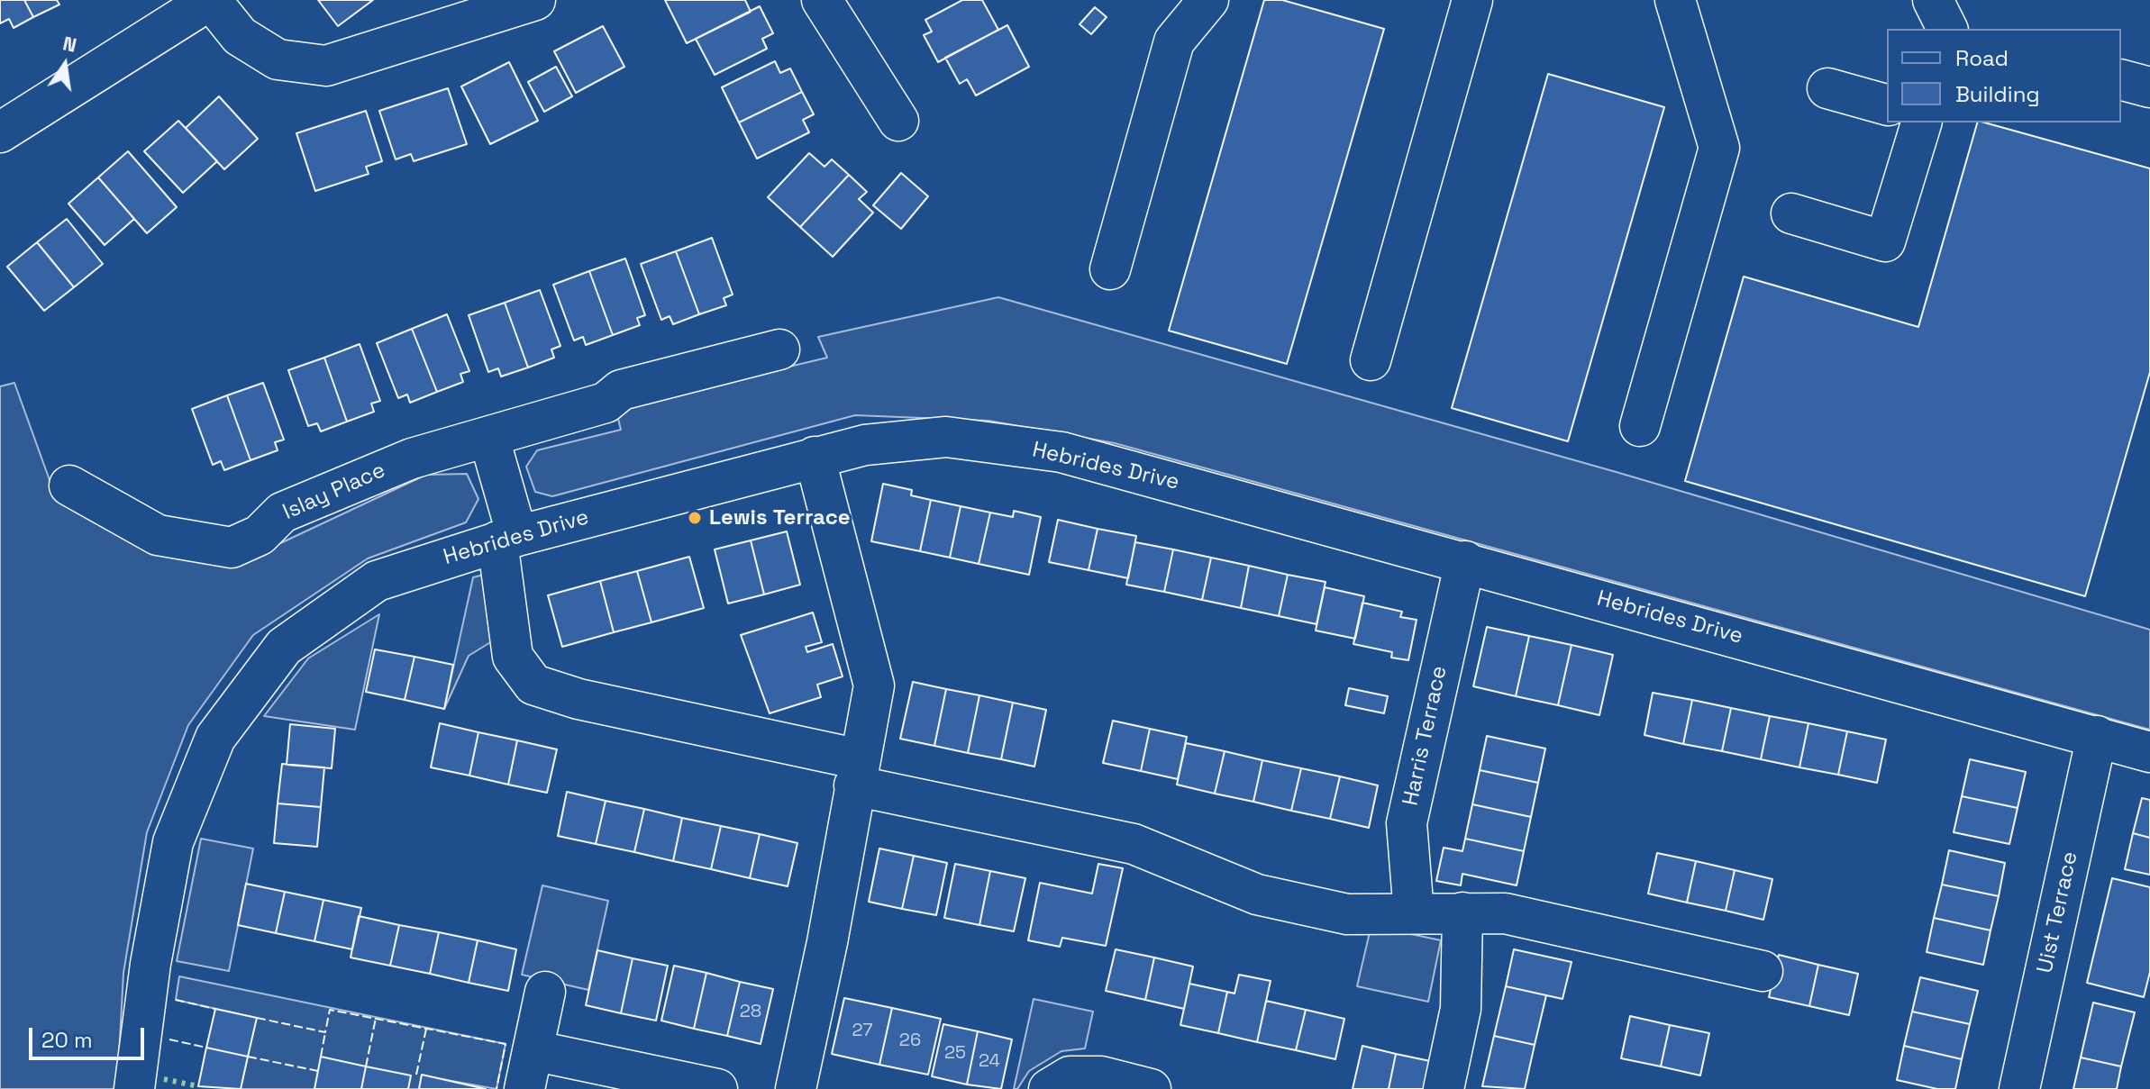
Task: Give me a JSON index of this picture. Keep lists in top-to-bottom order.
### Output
{
  "streets": {
    "street": [
      "Hebrides Drive",
      "Islay Place",
      "Harris Terrace",
      "Uist Terrace"
    ]
  },
  "crossings": [
    ["Hebrides Drive", "Harris Terrace"],
    ["Hebrides Drive", "Uist Terrace"]
  ],
  "places": ["Lewis Terrace"],
  "house_numbers": [
    "28",
    "27",
    "26",
    "25",
    "24"
  ],
  "legend": ["Road", "Building"],
  "scale_bar": "20 m",
  "north": "top"
}
